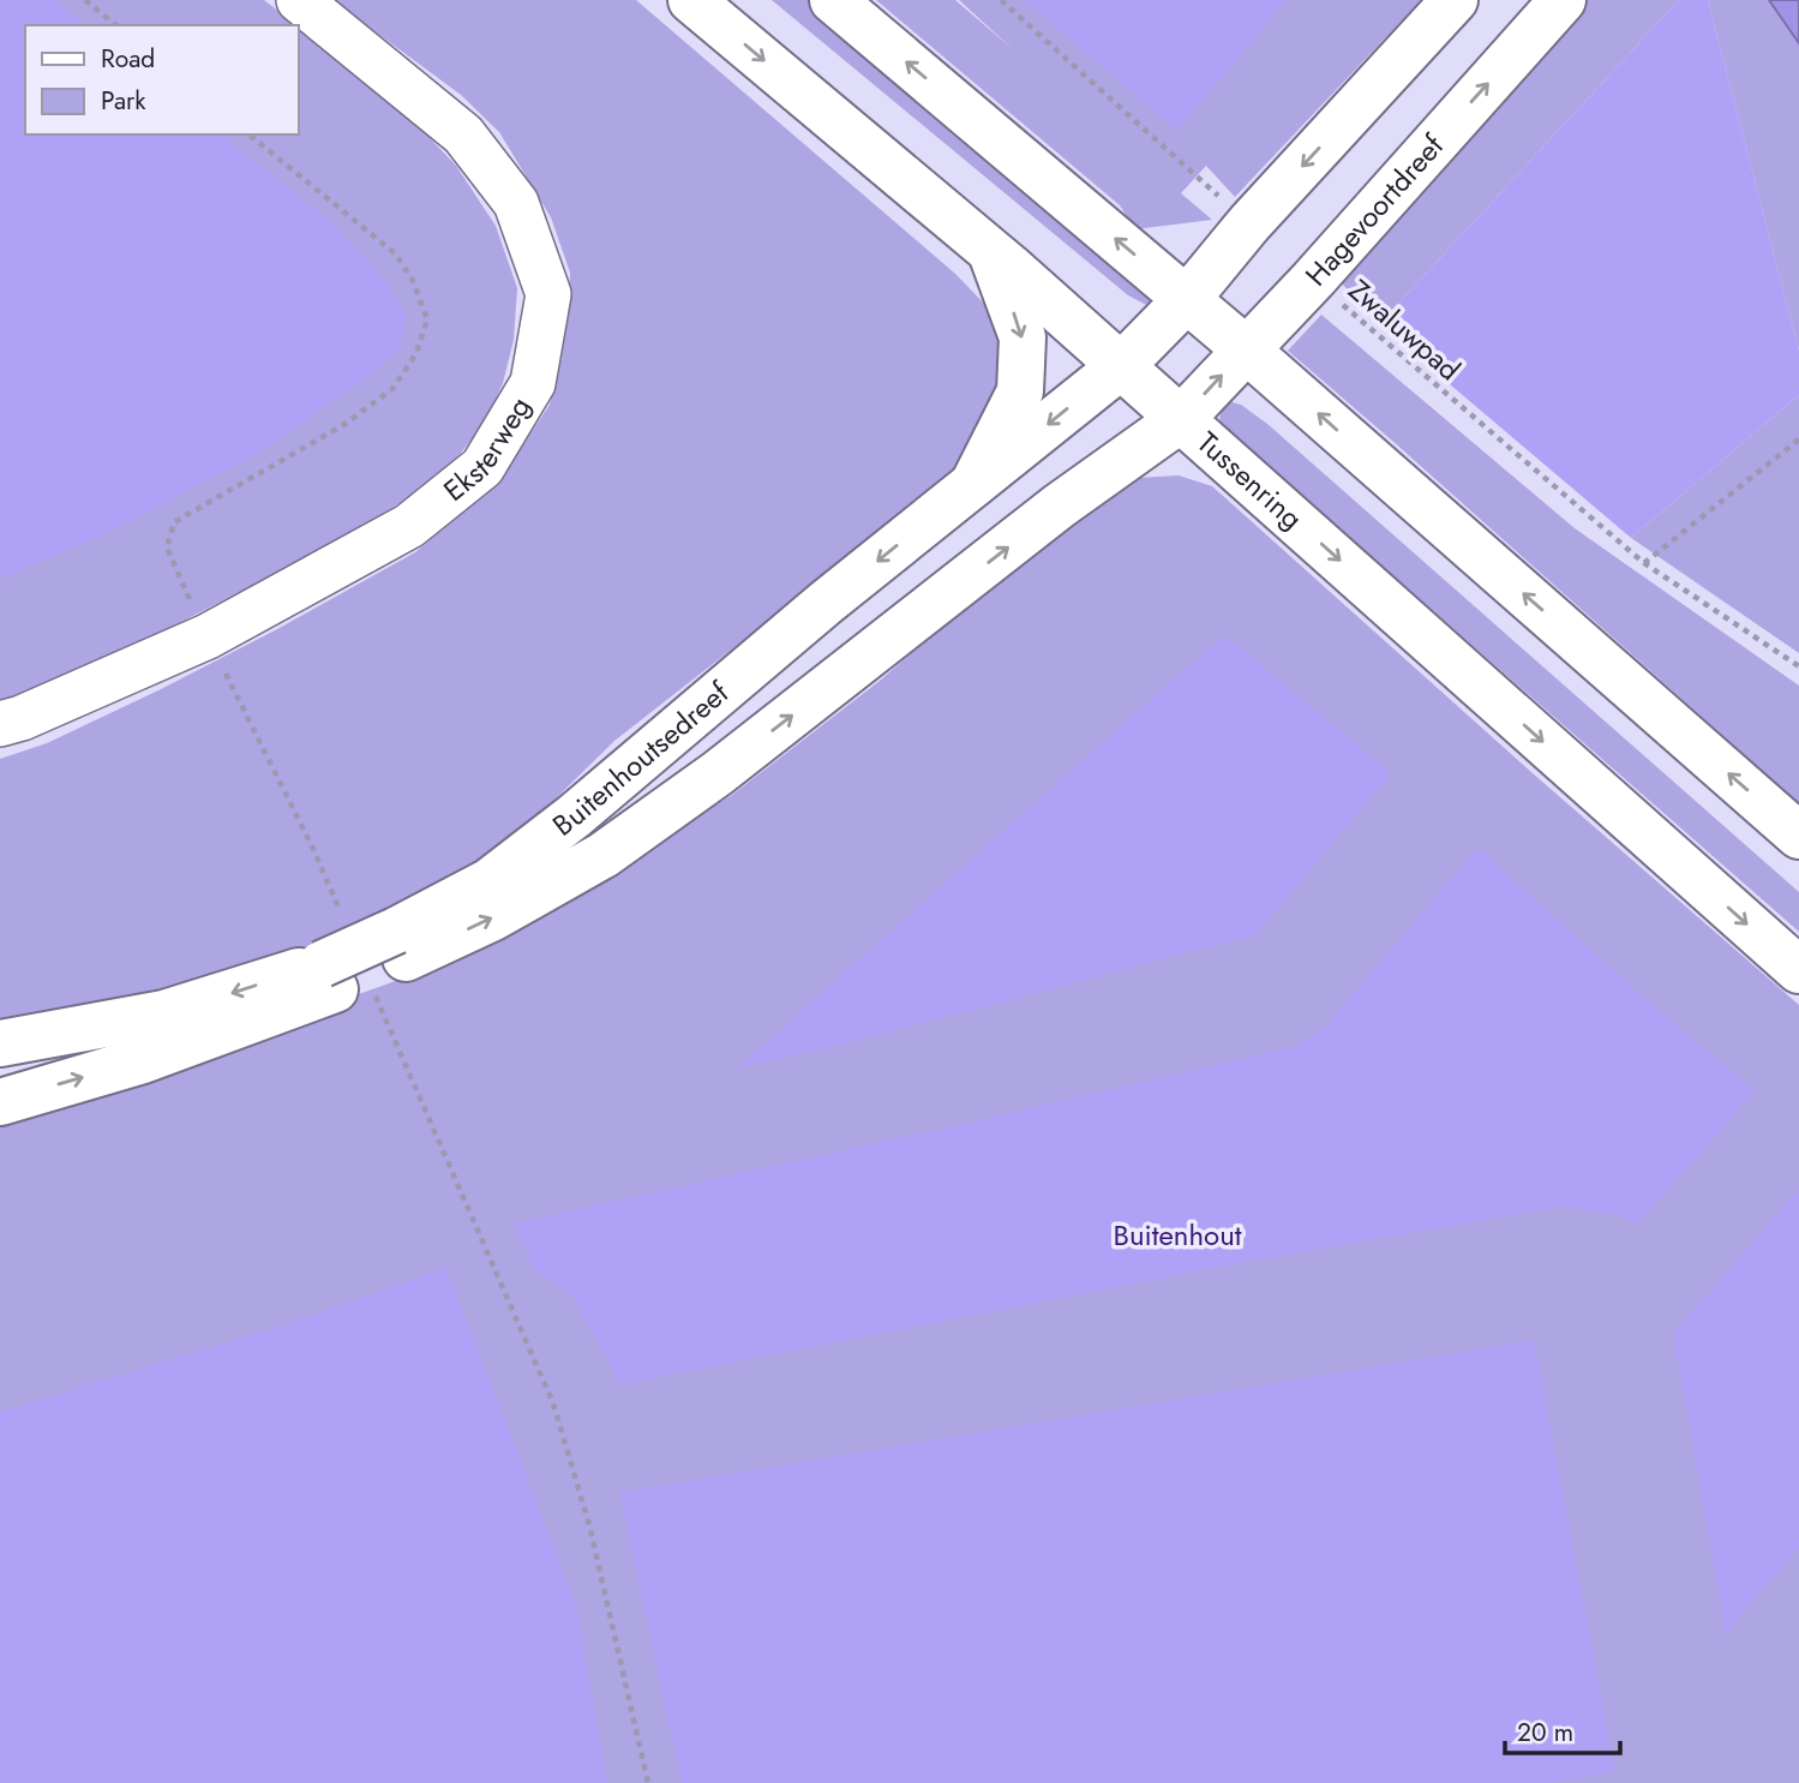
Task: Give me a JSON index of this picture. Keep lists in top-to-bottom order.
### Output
{
  "streets": {
    "main road": ["Hagevoortdreef", "Tussenring", "Buitenhoutsedreef"],
    "street": ["Eksterweg"],
    "path": ["Zwaluwpad"]
  },
  "crossings": [
    ["Hagevoortdreef", "Zwaluwpad"],
    ["Hagevoortdreef", "Tussenring"],
    ["Hagevoortdreef", "Buitenhoutsedreef"],
    ["Tussenring", "Buitenhoutsedreef"]
  ],
  "parks": ["Buitenhout"],
  "legend": ["Road", "Park"],
  "scale_bar": "20 m"
}
